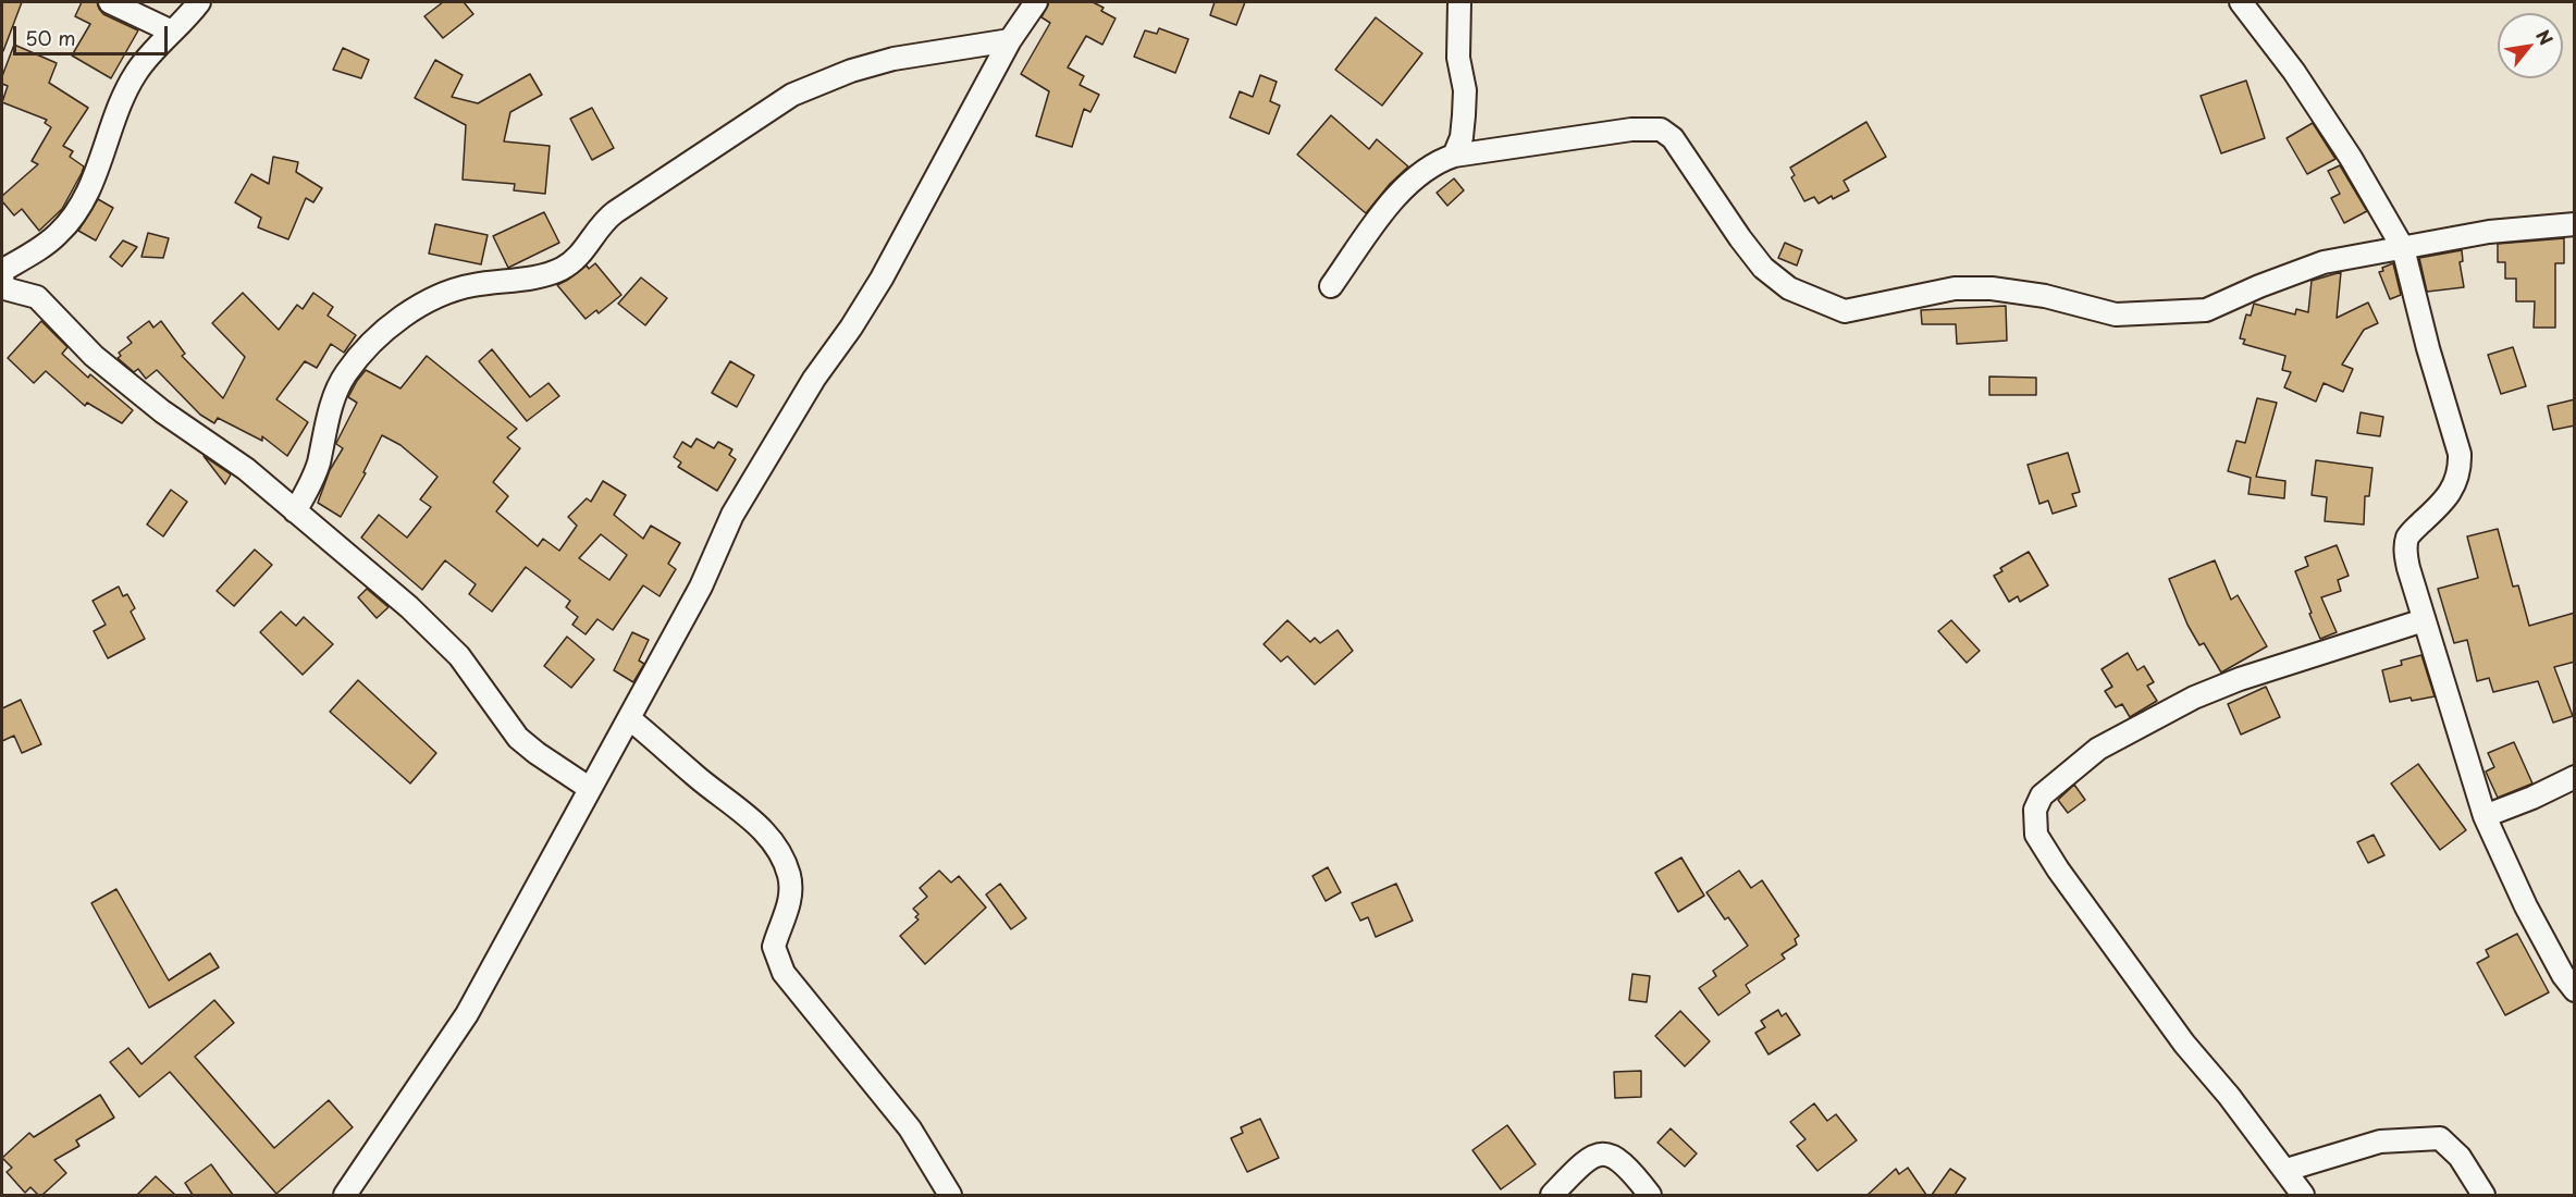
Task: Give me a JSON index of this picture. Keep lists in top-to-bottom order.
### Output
{
  "scale_bar": "50 m",
  "north": "top right"
}
